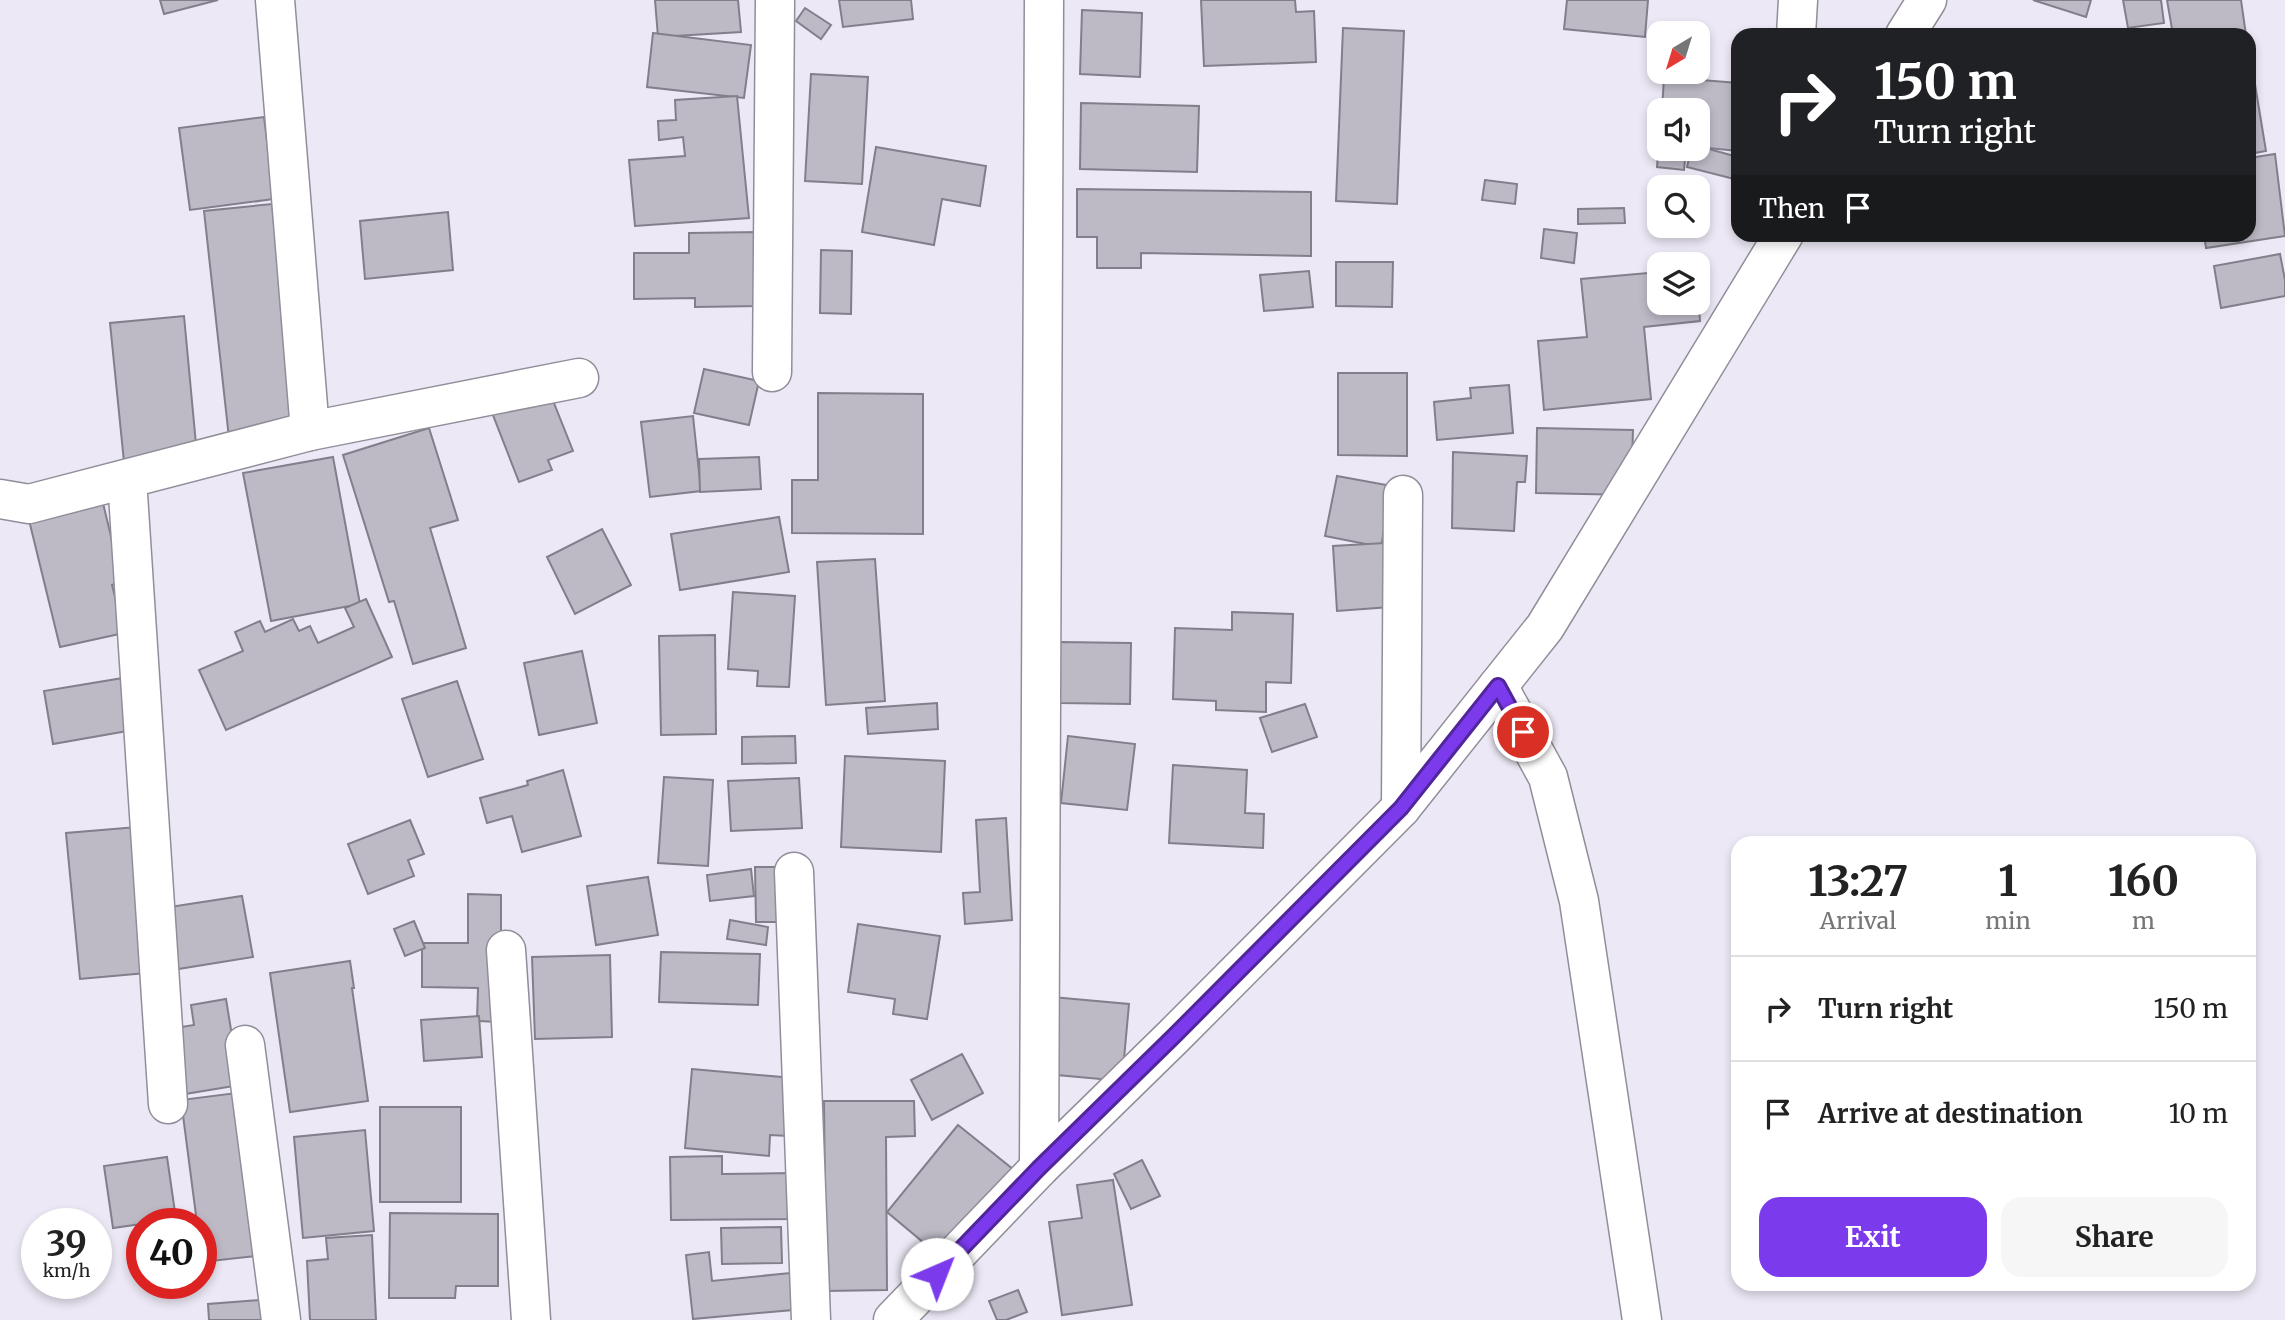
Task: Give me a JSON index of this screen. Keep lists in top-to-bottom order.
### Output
{
  "north": "bottom left",
  "page": {
    "turn": ["150 m", "Turn right"],
    "then": "Then",
    "eta": [
      "13:27",
      "Arrival",
      "1",
      "min",
      "160",
      "m"
    ],
    "list": [
      {
        "name": "Turn right",
        "value": "150 m"
      },
      {
        "name": "Arrive at destination",
        "value": "10 m"
      }
    ],
    "buttons": ["Exit", "Share"],
    "speed": "39 km/h",
    "limit": "40"
  }
}
